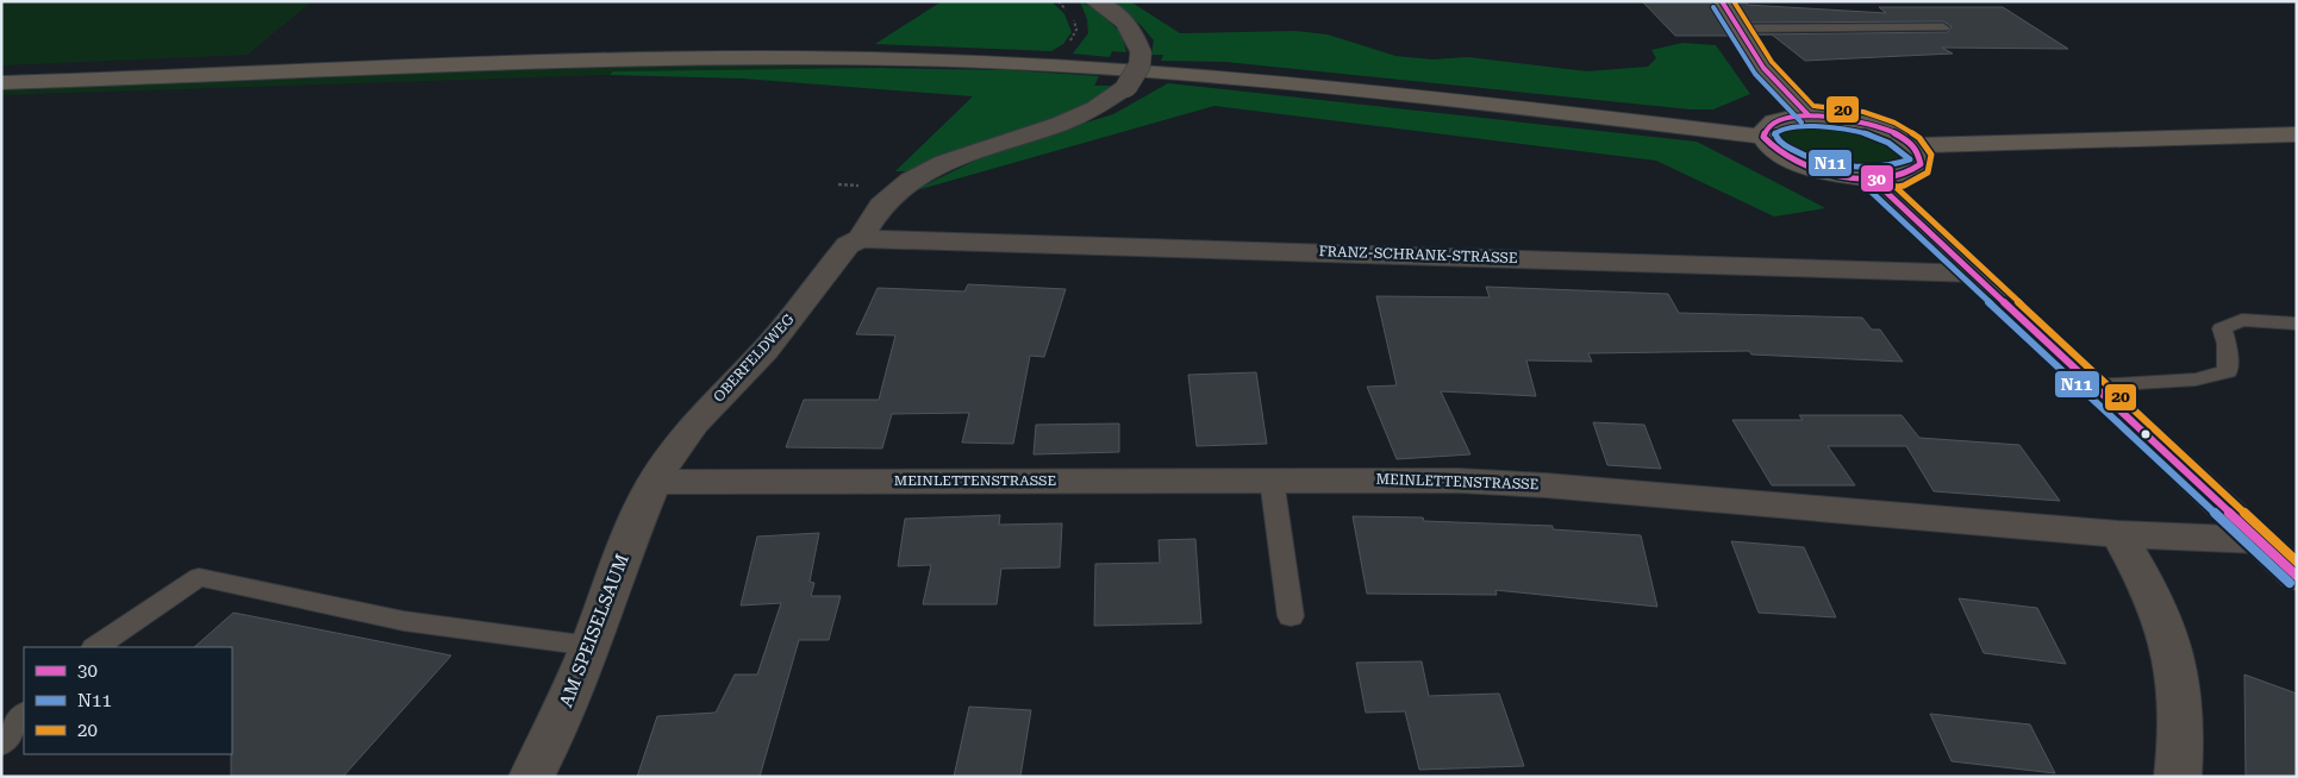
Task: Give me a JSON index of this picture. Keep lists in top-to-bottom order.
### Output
{
  "streets": {
    "street": [
      "FRANZ-SCHRANK-STRASSE",
      "OBERFELDWEG",
      "MEINLETTENSTRASSE",
      "AM SPEISELSAUM"
    ]
  },
  "crossings": [
    ["FRANZ-SCHRANK-STRASSE", "OBERFELDWEG"],
    ["OBERFELDWEG", "MEINLETTENSTRASSE"],
    ["OBERFELDWEG", "AM SPEISELSAUM"],
    ["MEINLETTENSTRASSE", "AM SPEISELSAUM"]
  ],
  "lines": ["transit line 30", "transit line 20", "transit line N11"],
  "legend": ["30", "N11", "20"]
}
